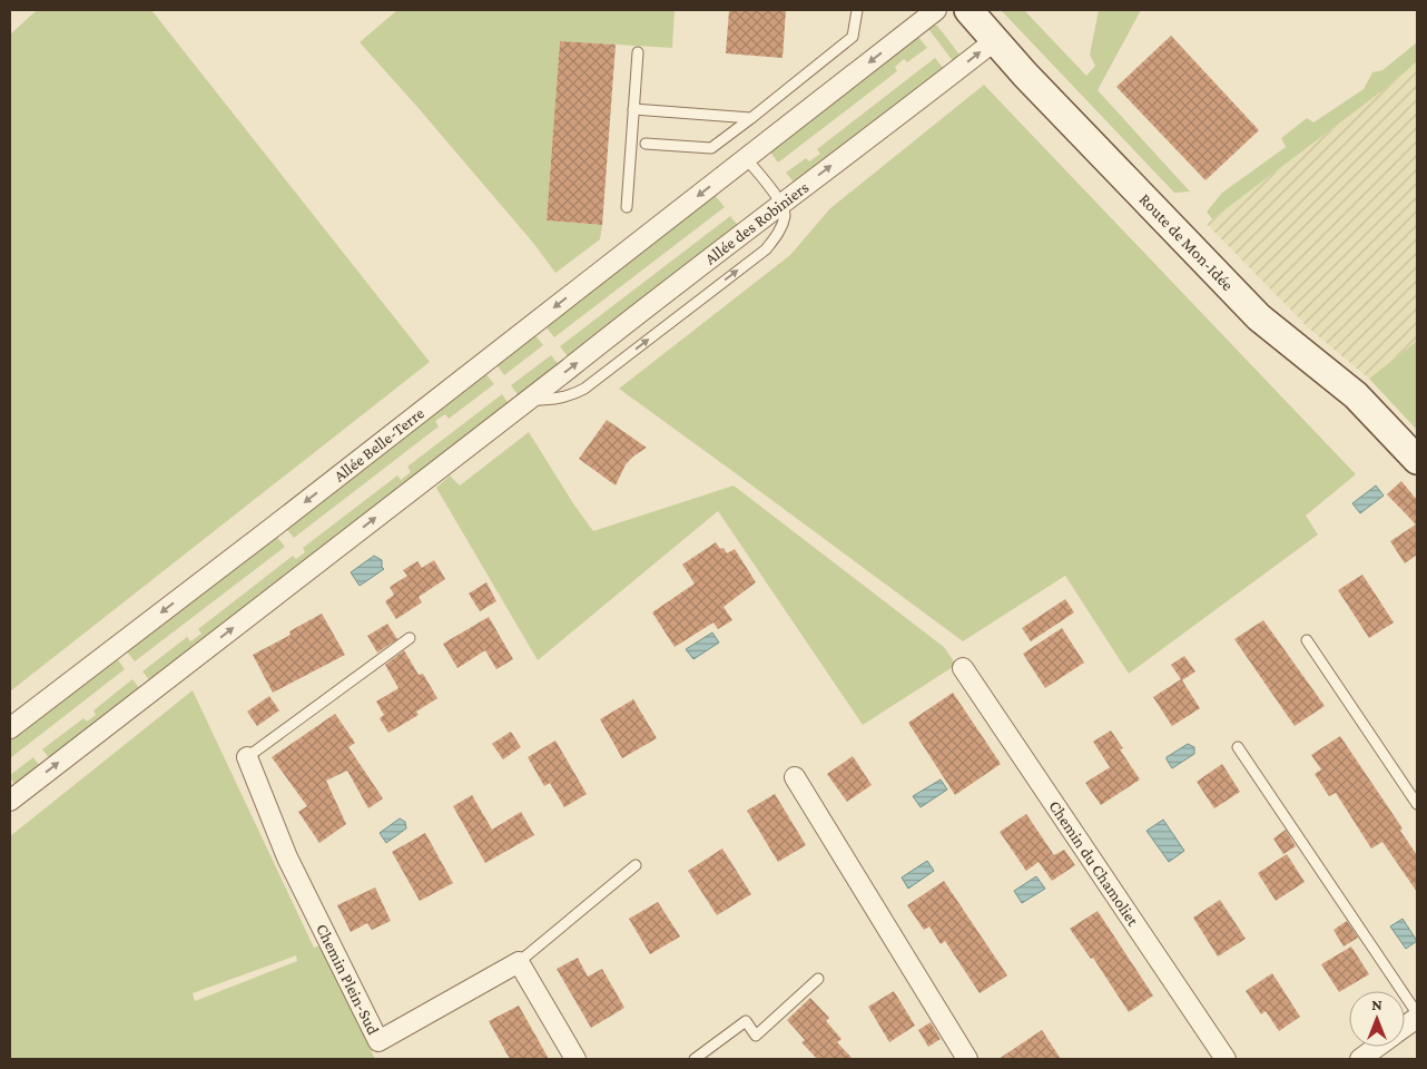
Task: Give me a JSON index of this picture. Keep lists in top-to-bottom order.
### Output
{
  "streets": {
    "main road": ["Route de Mon-Idée"],
    "street": [
      "Allée des Robiniers",
      "Allée Belle-Terre",
      "Chemin du Chamoliet",
      "Chemin Plein-Sud"
    ]
  },
  "crossings": [
    ["Allée des Robiniers", "Route de Mon-Idée"]
  ],
  "north": "top"
}
